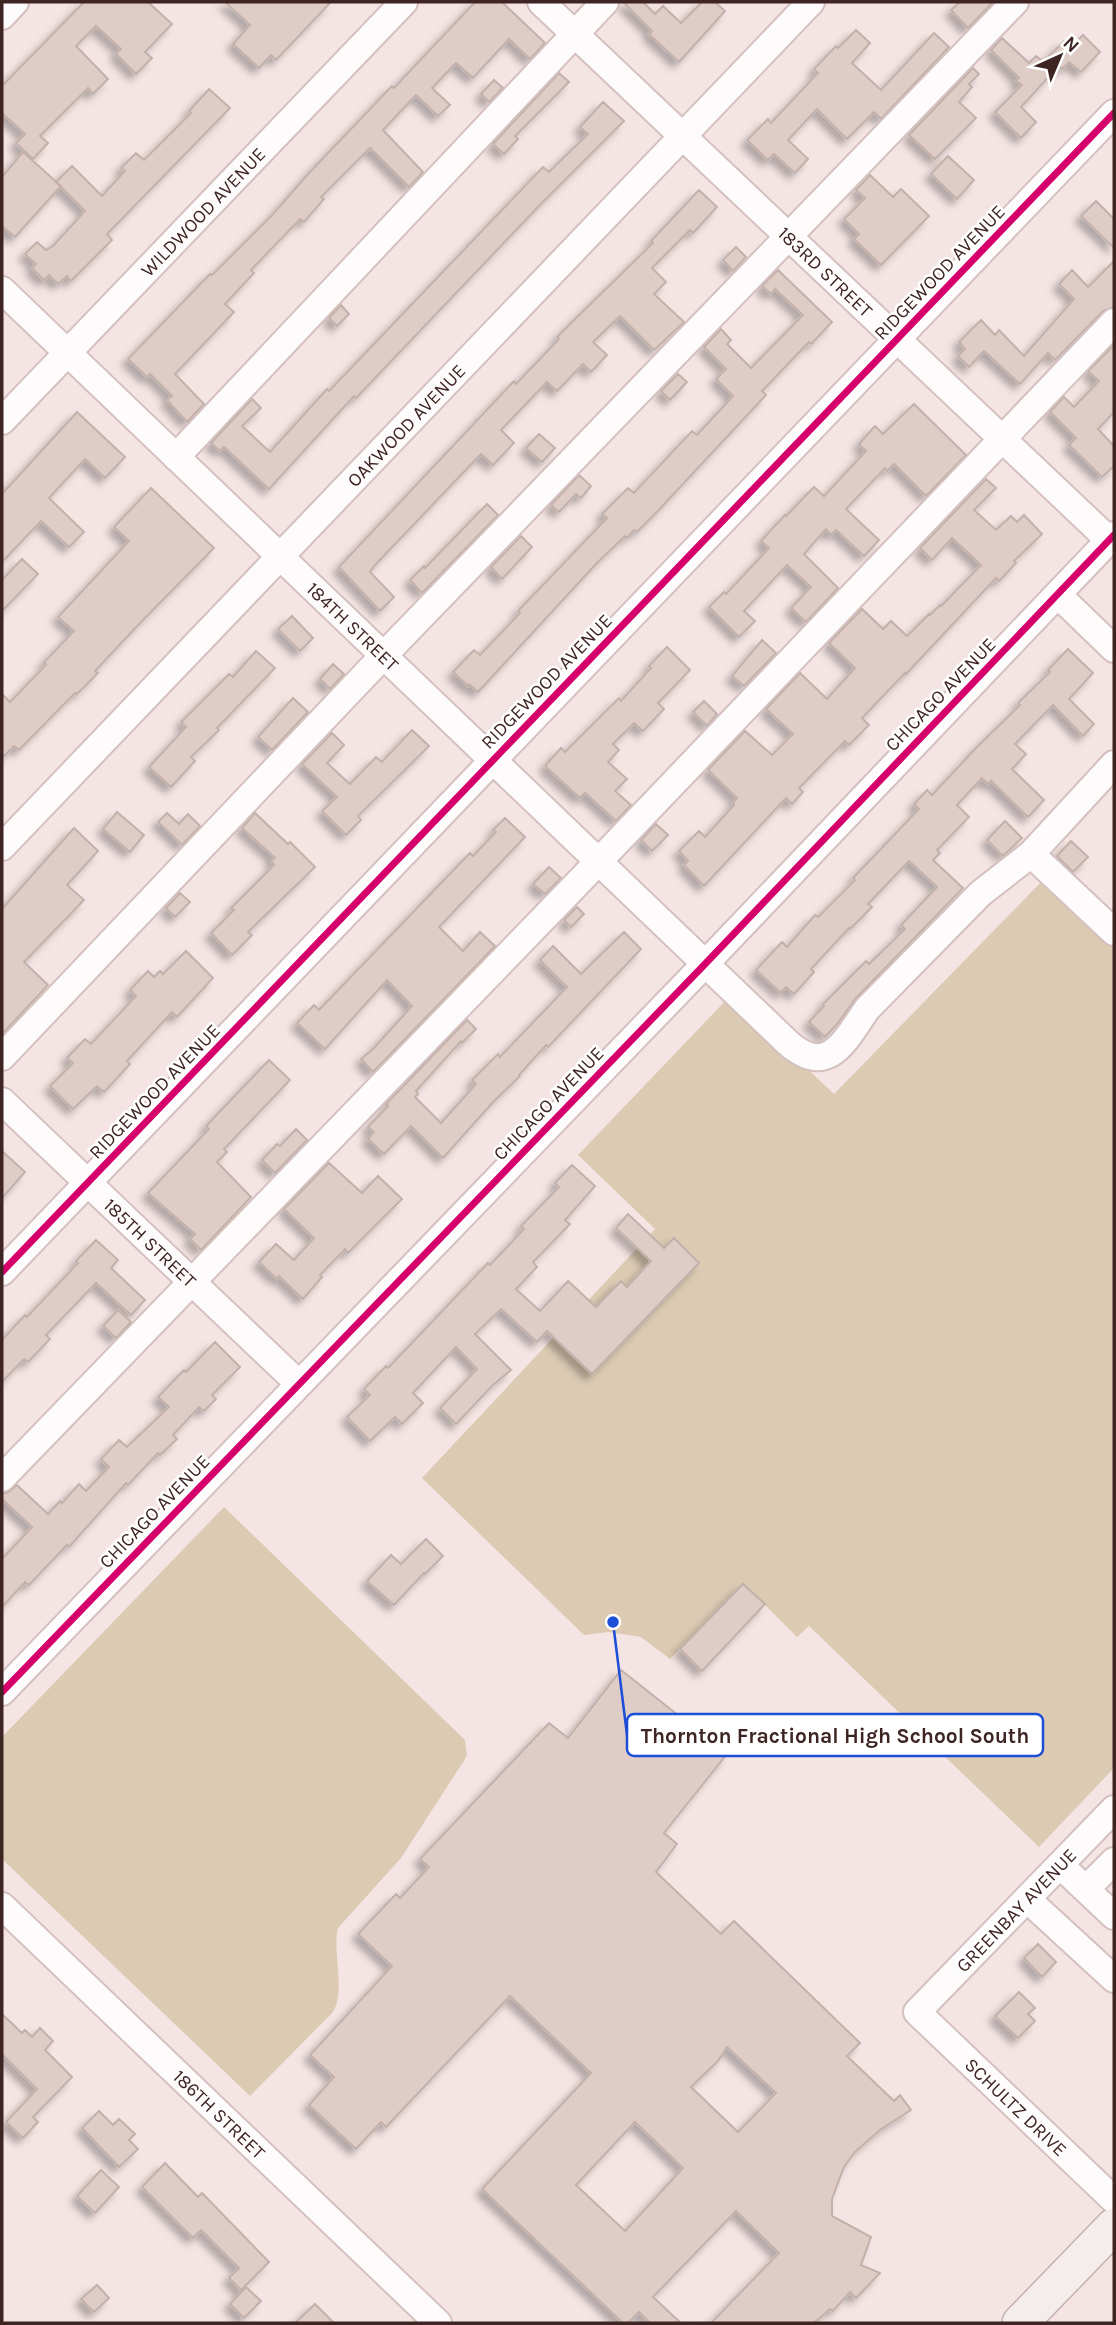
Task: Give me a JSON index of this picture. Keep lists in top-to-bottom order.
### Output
{
  "streets": {
    "street": [
      "WILDWOOD AVENUE",
      "183RD STREET",
      "RIDGEWOOD AVENUE",
      "OAKWOOD AVENUE",
      "184TH STREET",
      "CHICAGO AVENUE",
      "185TH STREET",
      "GREENBAY AVENUE",
      "SCHULTZ DRIVE",
      "186TH STREET"
    ]
  },
  "crossings": [
    ["WILDWOOD AVENUE", "184TH STREET"],
    ["183RD STREET", "RIDGEWOOD AVENUE"],
    ["183RD STREET", "OAKWOOD AVENUE"],
    ["183RD STREET", "CHICAGO AVENUE"],
    ["RIDGEWOOD AVENUE", "184TH STREET"],
    ["RIDGEWOOD AVENUE", "185TH STREET"],
    ["OAKWOOD AVENUE", "184TH STREET"],
    ["184TH STREET", "CHICAGO AVENUE"],
    ["CHICAGO AVENUE", "185TH STREET"],
    ["GREENBAY AVENUE", "SCHULTZ DRIVE"]
  ],
  "places": ["Thornton Fractional High School South"],
  "north": "top right"
}
